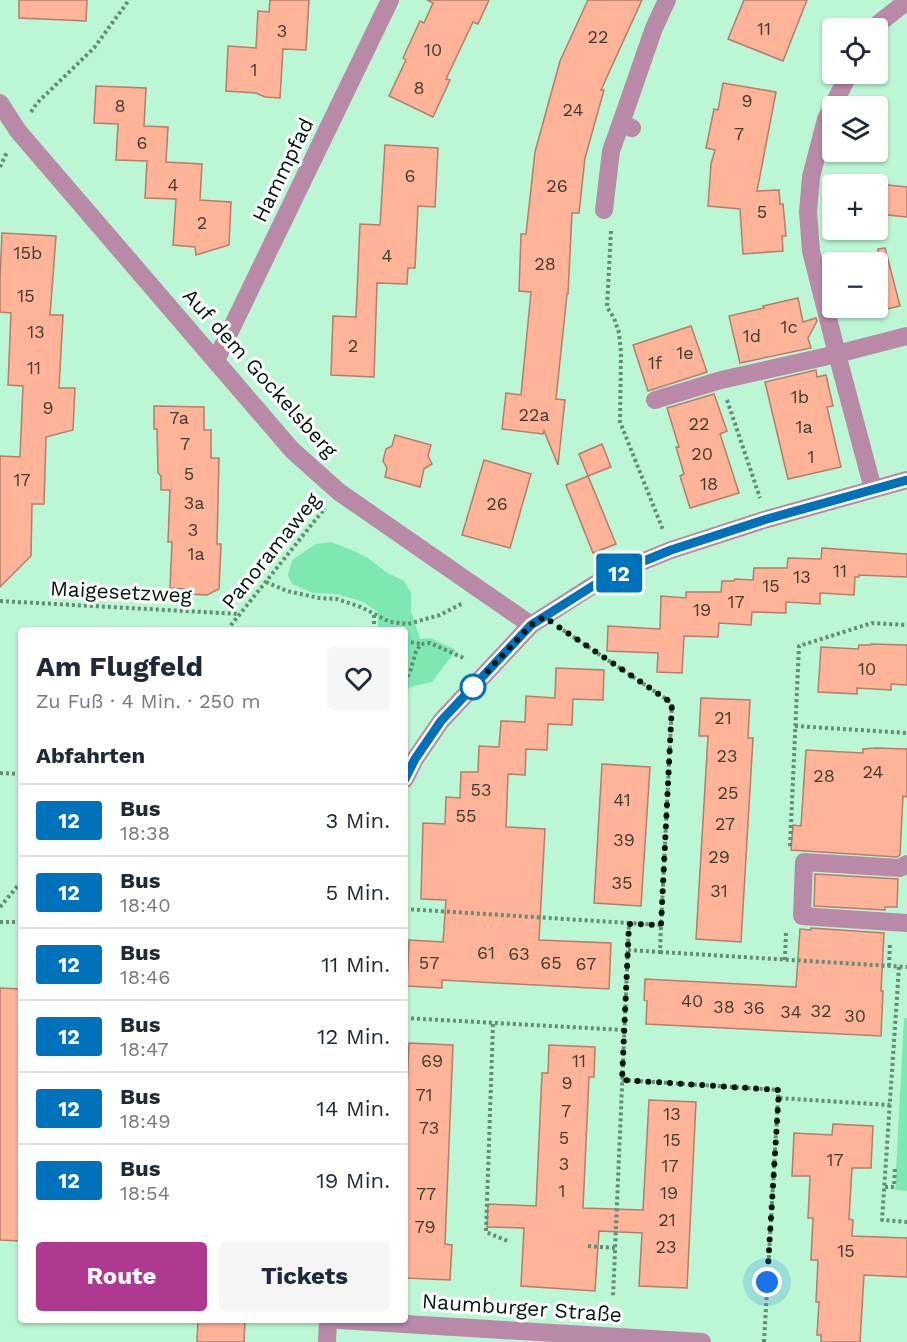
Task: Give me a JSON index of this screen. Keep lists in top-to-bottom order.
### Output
{
  "streets": {
    "street": ["Hammpfad", "Auf dem Gockelsberg", "Naumburger Straße"],
    "path": ["Panoramaweg", "Maigesetzweg"]
  },
  "crossings": [
    ["Hammpfad", "Auf dem Gockelsberg"],
    ["Auf dem Gockelsberg", "Panoramaweg"],
    ["Panoramaweg", "Maigesetzweg"]
  ],
  "lines": ["bus line 12"],
  "house_numbers": [
    "11",
    "3",
    "22",
    "10",
    "1",
    "8",
    "9",
    "8",
    "24",
    "7",
    "6",
    "6",
    "4",
    "26",
    "5",
    "2",
    "15b",
    "4",
    "28",
    "15",
    "1c",
    "13",
    "1d",
    "2",
    "1e",
    "1f",
    "11",
    "1b",
    "9",
    "22a",
    "7a",
    "22",
    "1a",
    "7",
    "20",
    "1",
    "5",
    "17",
    "18",
    "3a",
    "26",
    "3",
    "1a",
    "11",
    "13",
    "15",
    "17",
    "19",
    "10",
    "21",
    "23",
    "24",
    "28",
    "53",
    "25",
    "41",
    "55",
    "27",
    "39",
    "29",
    "35",
    "31",
    "61",
    "63",
    "57",
    "65",
    "67",
    "40",
    "38",
    "36",
    "32",
    "34",
    "30",
    "69",
    "11",
    "9",
    "71",
    "7",
    "13",
    "73",
    "5",
    "15",
    "17",
    "3",
    "17",
    "1",
    "19",
    "77",
    "21",
    "79",
    "23",
    "15"
  ],
  "page": {
    "on_map": "12",
    "map_buttons": ["+", "−"],
    "heading": [
      ["Am Flugfeld", "Zu Fuß · 4 Min. · 250 m"],
      "Abfahrten"
    ],
    "list": [
      {
        "mark": "12",
        "name": "Bus",
        "note": "18:38",
        "value": "3 Min."
      },
      {
        "mark": "12",
        "name": "Bus",
        "note": "18:40",
        "value": "5 Min."
      },
      {
        "mark": "12",
        "name": "Bus",
        "note": "18:46",
        "value": "11 Min."
      },
      {
        "mark": "12",
        "name": "Bus",
        "note": "18:47",
        "value": "12 Min."
      },
      {
        "mark": "12",
        "name": "Bus",
        "note": "18:49",
        "value": "14 Min."
      },
      {
        "mark": "12",
        "name": "Bus",
        "note": "18:54",
        "value": "19 Min."
      }
    ],
    "buttons": ["Route", "Tickets"]
  }
}
